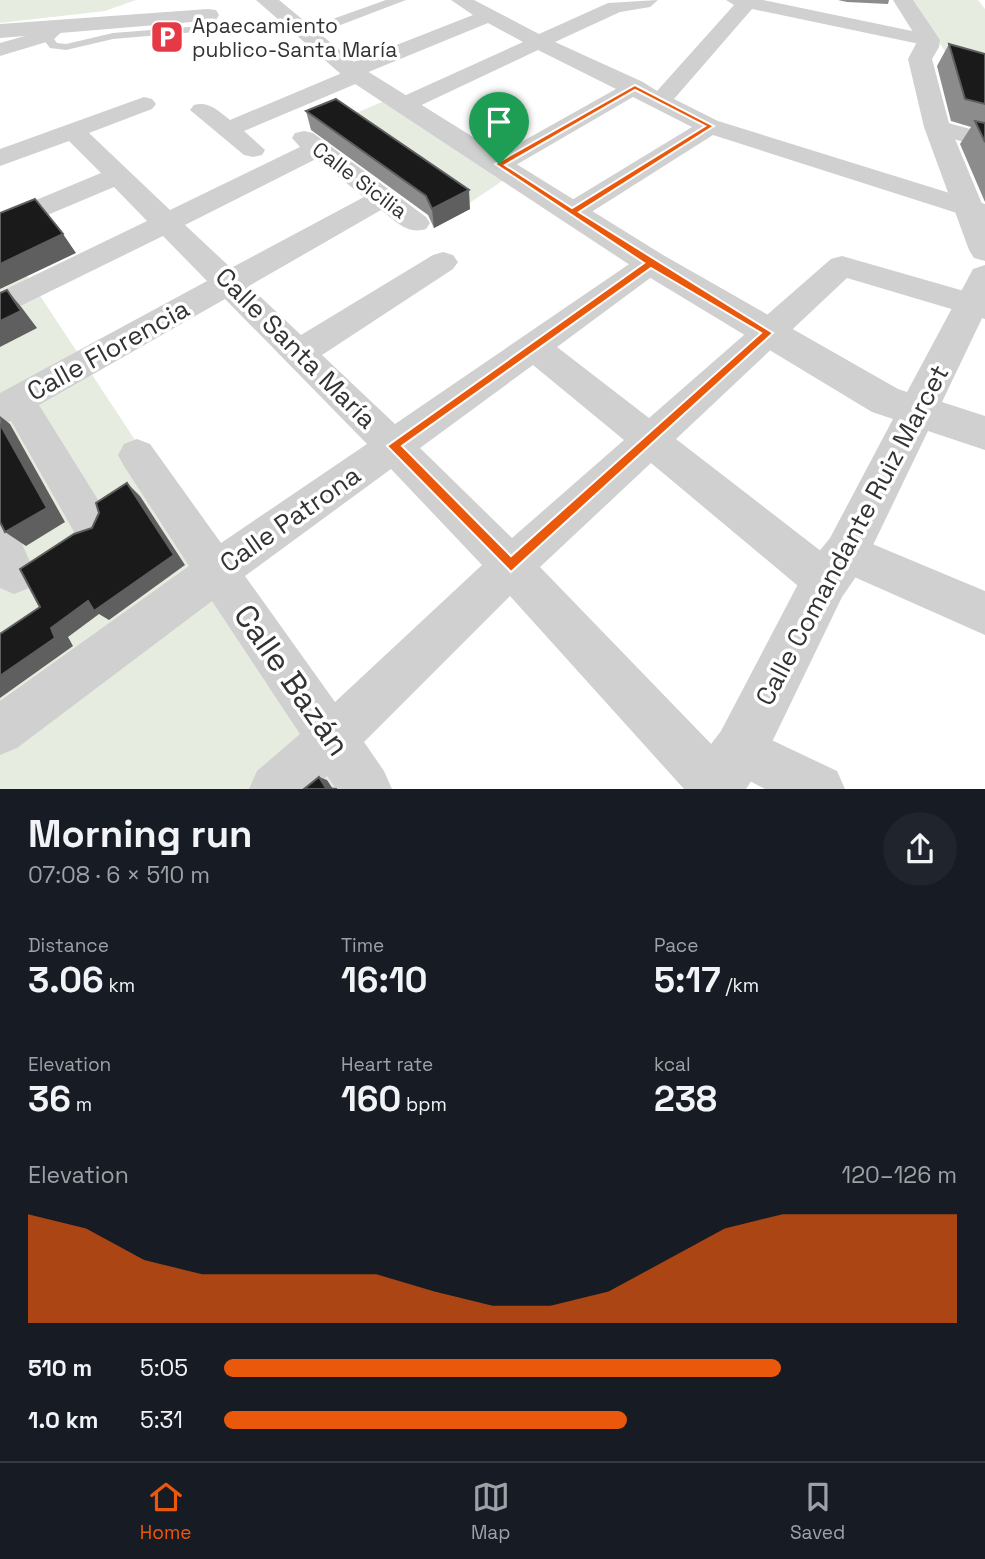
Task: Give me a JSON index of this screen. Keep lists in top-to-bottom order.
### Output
{
  "streets": {
    "street": [
      "Calle Sicilia",
      "Calle Santa María",
      "Calle Florencia",
      "Calle Patrona",
      "Calle Comandante Ruiz Marcet",
      "Calle Bazán"
    ]
  },
  "crossings": [
    ["Calle Sicilia", "Calle Santa María"],
    ["Calle Sicilia", "Calle Florencia"],
    ["Calle Santa María", "Calle Florencia"],
    ["Calle Santa María", "Calle Patrona"],
    ["Calle Santa María", "Calle Comandante Ruiz Marcet"],
    ["Calle Patrona", "Calle Bazán"]
  ],
  "places": {
    "parking": ["Apaecamiento publico-Santa María"]
  },
  "page": {
    "heading": ["Morning run", "07:08 · 6 × 510 m"],
    "stats": [
      ["Distance", "3.06 km"],
      ["Time", "16:10"],
      ["Pace", "5:17 /km"],
      ["Elevation", "36 m"],
      ["Heart rate", "160 bpm"],
      ["kcal", "238"]
    ],
    "chart": ["Elevation", "120–126 m"],
    "list": [
      {
        "name": "510 m",
        "note": "5:05"
      },
      {
        "name": "1.0 km",
        "note": "5:31"
      }
    ],
    "tabs": ["Home", "Map", "Saved"]
  }
}
